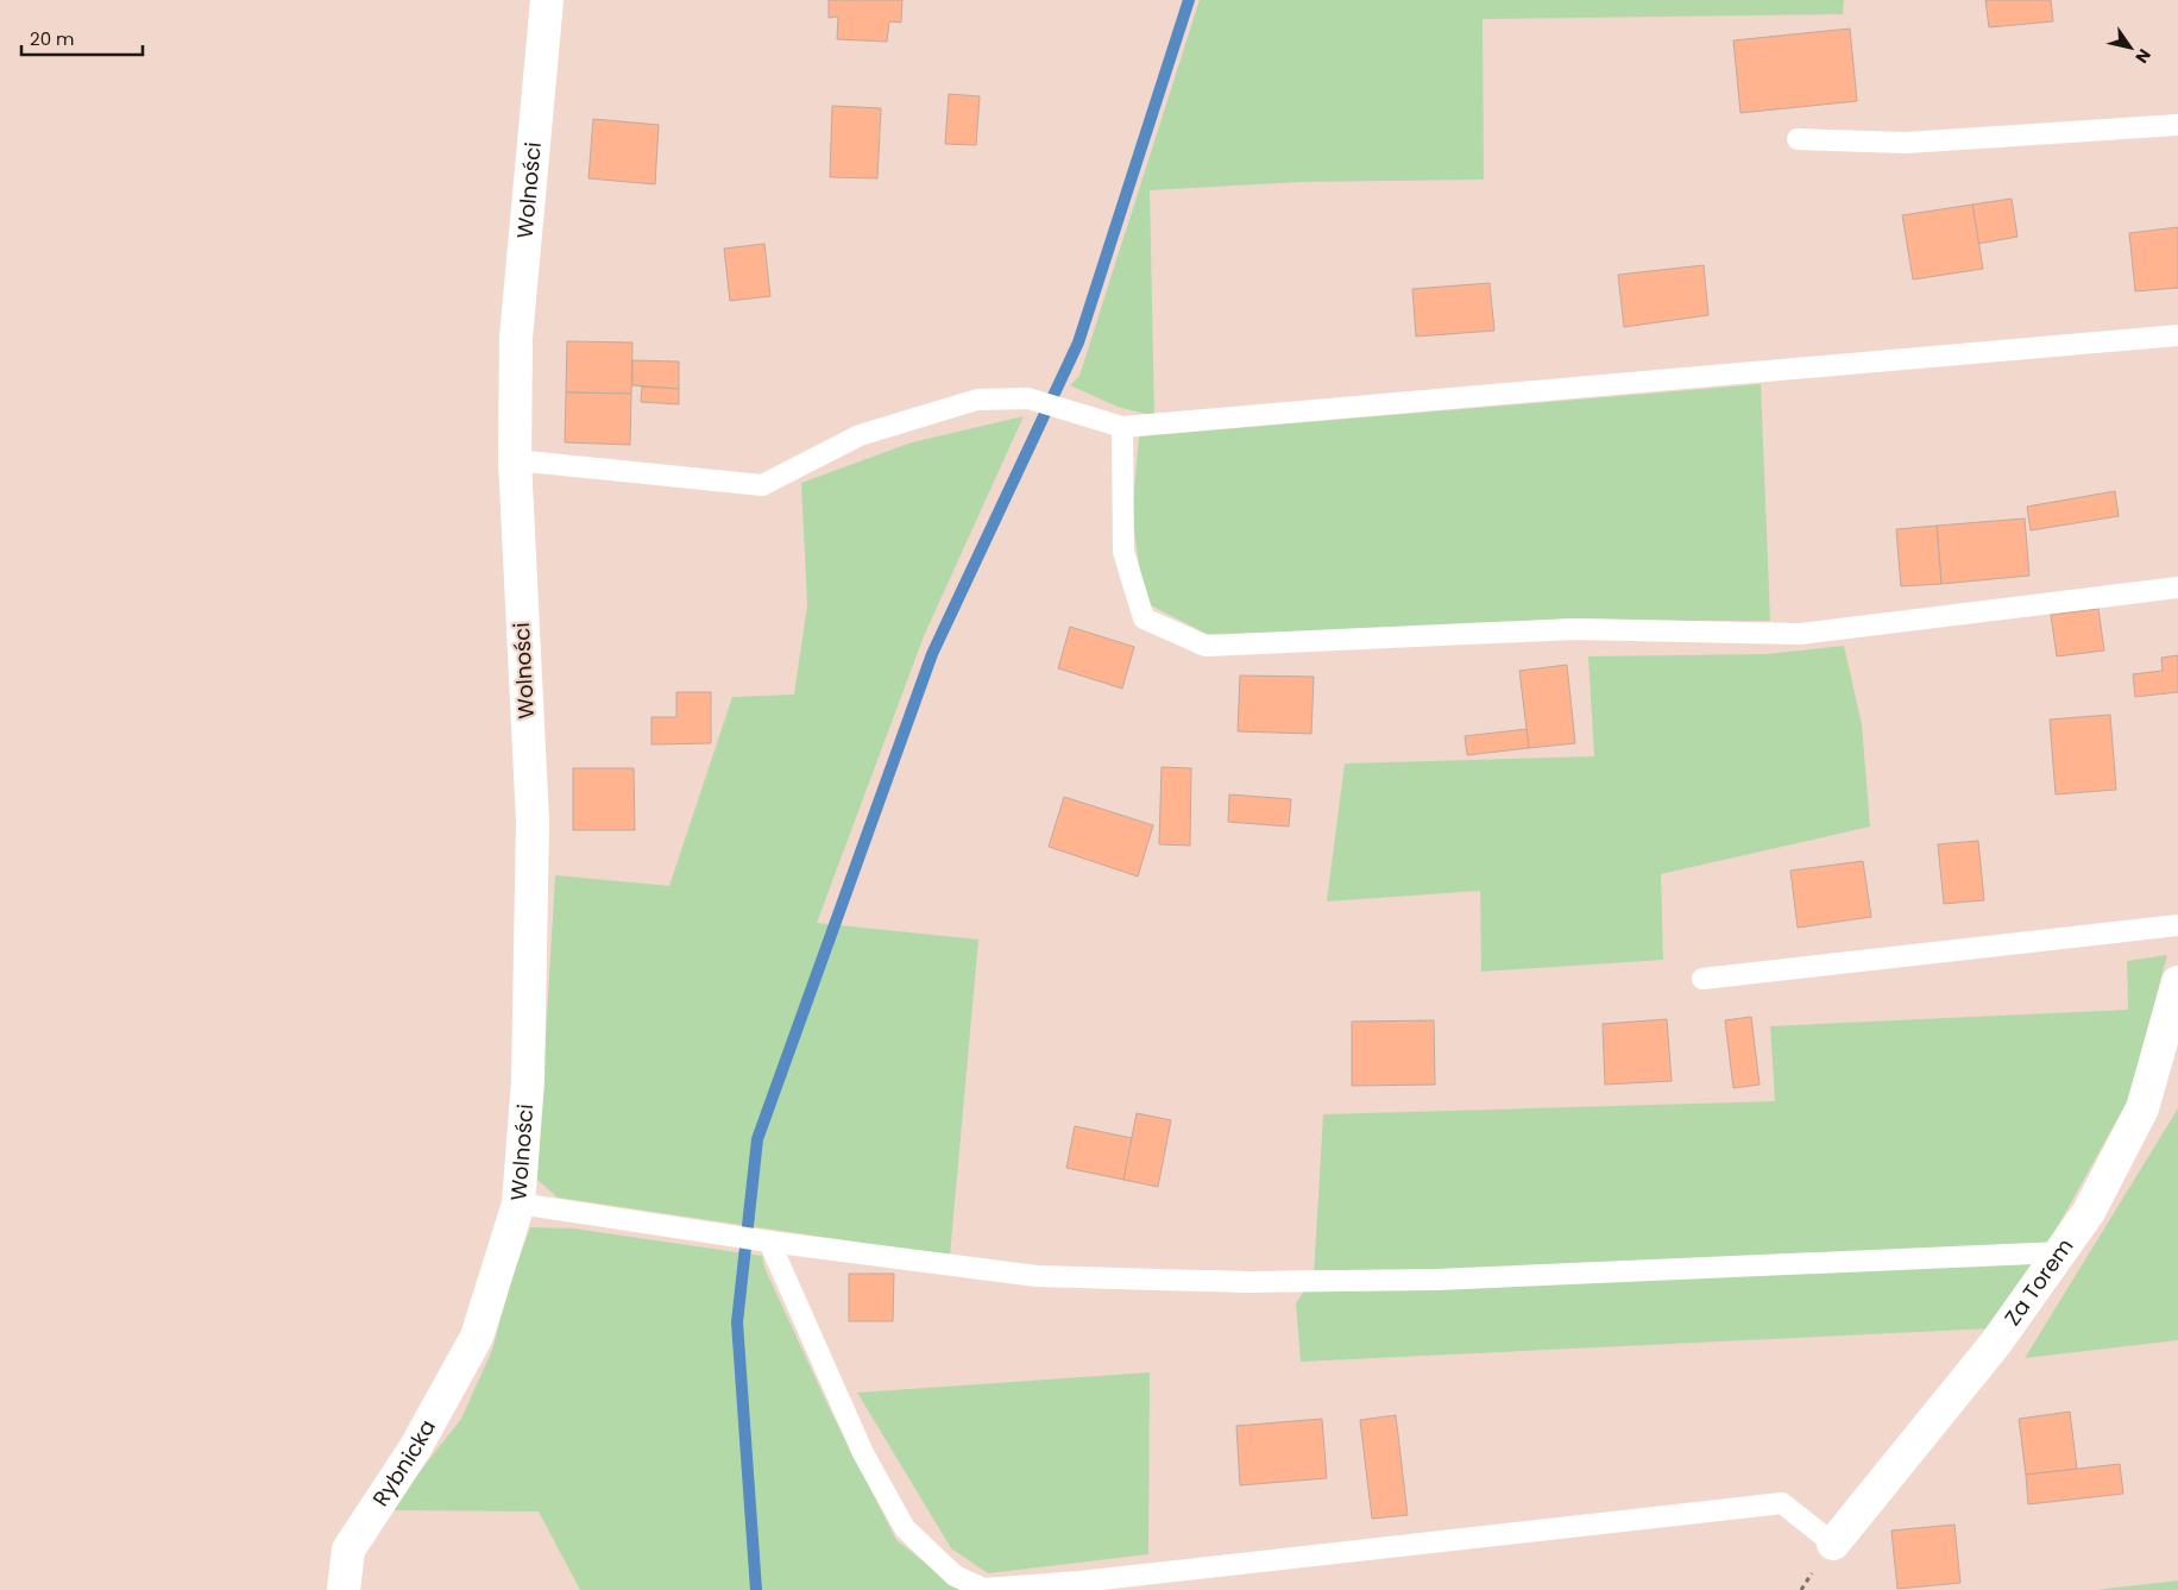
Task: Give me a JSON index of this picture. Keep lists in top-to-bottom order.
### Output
{
  "streets": {
    "street": ["Wolności", "Za Torem", "Rybnicka"]
  },
  "crossings": [
    ["Wolności", "Rybnicka"]
  ],
  "scale_bar": "20 m",
  "north": "bottom right"
}
